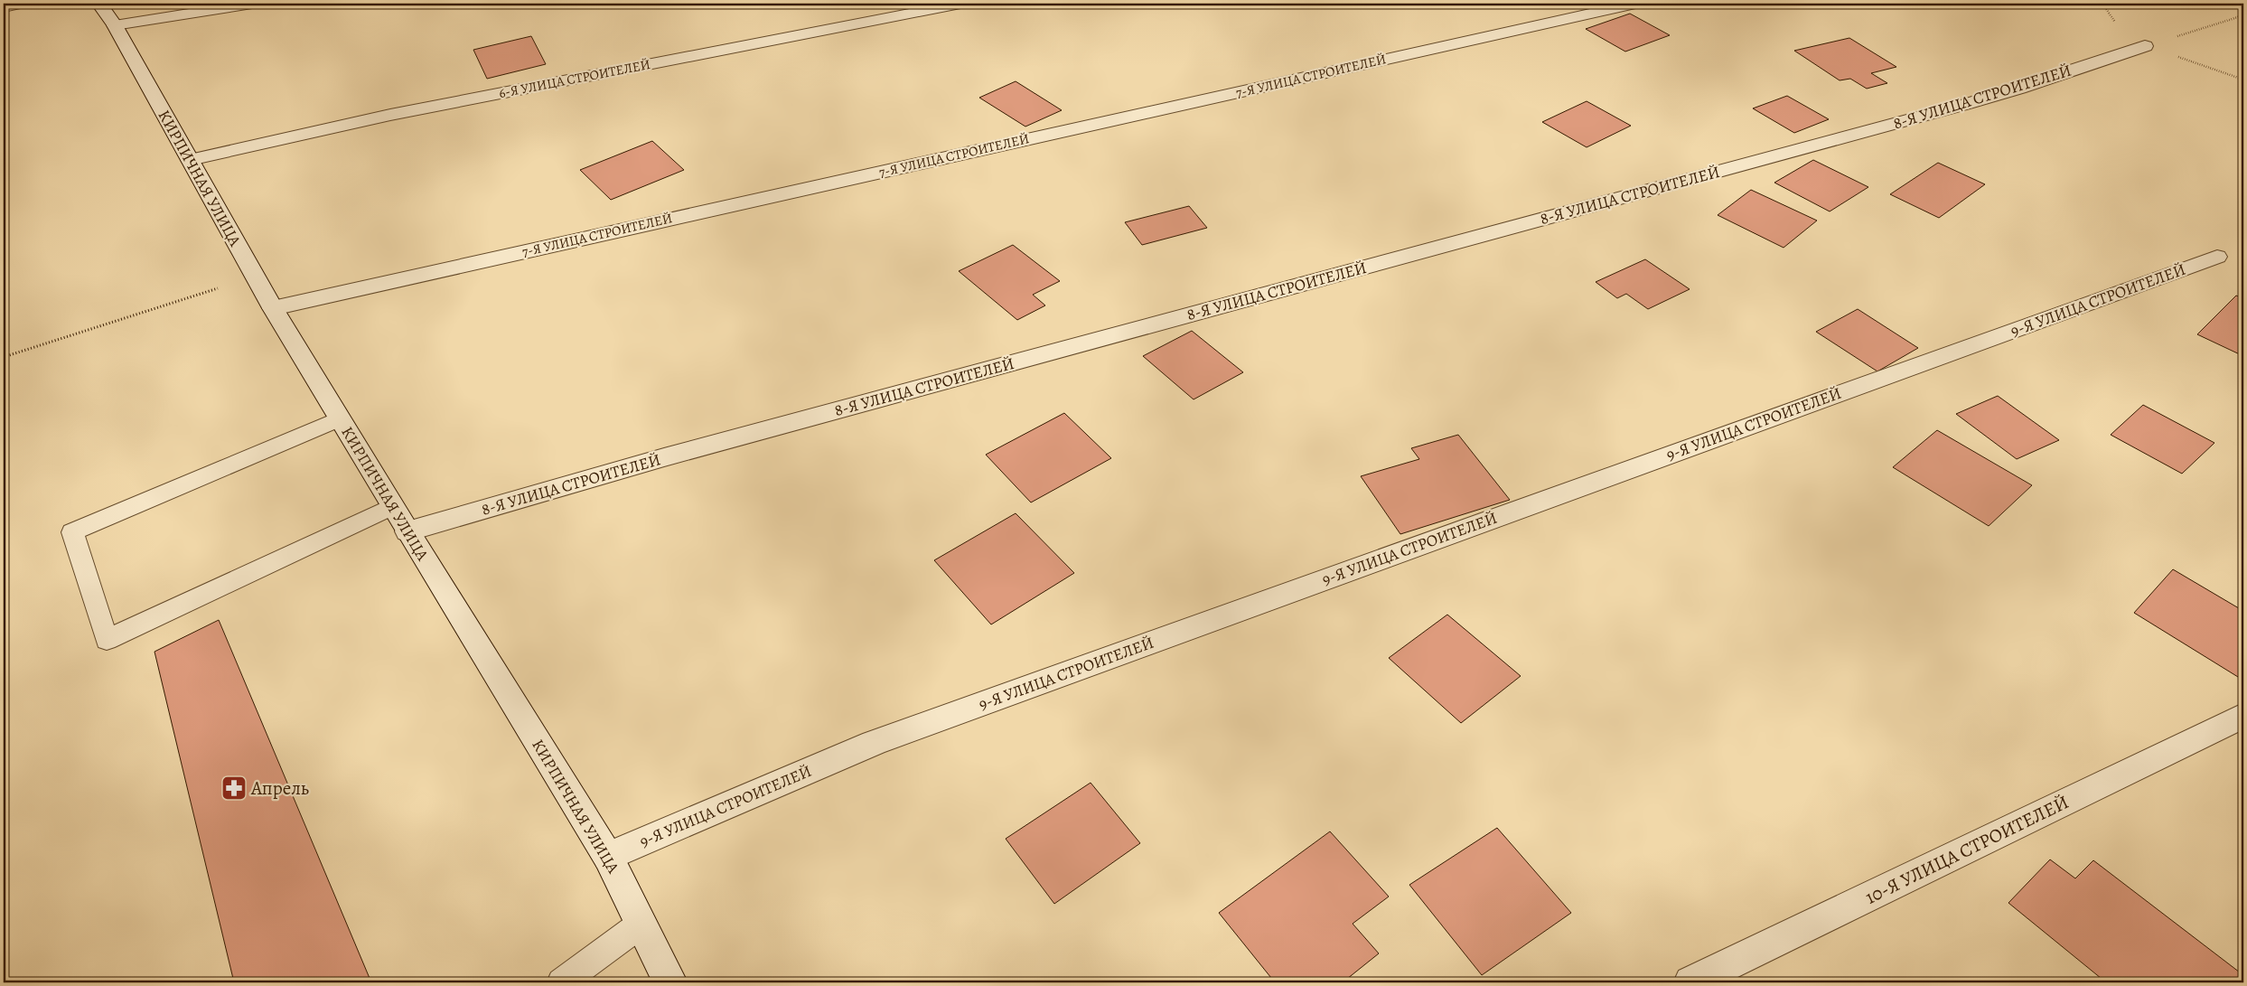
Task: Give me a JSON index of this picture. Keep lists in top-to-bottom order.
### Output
{
  "streets": {
    "street": [
      "7-Я УЛИЦА СТРОИТЕЛЕЙ",
      "6-Я УЛИЦА СТРОИТЕЛЕЙ",
      "8-Я УЛИЦА СТРОИТЕЛЕЙ",
      "КИРПИЧНАЯ УЛИЦА",
      "9-Я УЛИЦА СТРОИТЕЛЕЙ",
      "10-Я УЛИЦА СТРОИТЕЛЕЙ"
    ]
  },
  "crossings": [
    ["7-Я УЛИЦА СТРОИТЕЛЕЙ", "КИРПИЧНАЯ УЛИЦА"],
    ["6-Я УЛИЦА СТРОИТЕЛЕЙ", "КИРПИЧНАЯ УЛИЦА"],
    ["8-Я УЛИЦА СТРОИТЕЛЕЙ", "КИРПИЧНАЯ УЛИЦА"],
    ["КИРПИЧНАЯ УЛИЦА", "9-Я УЛИЦА СТРОИТЕЛЕЙ"]
  ],
  "places": {
    "pharmacy": ["Апрель"]
  }
}
